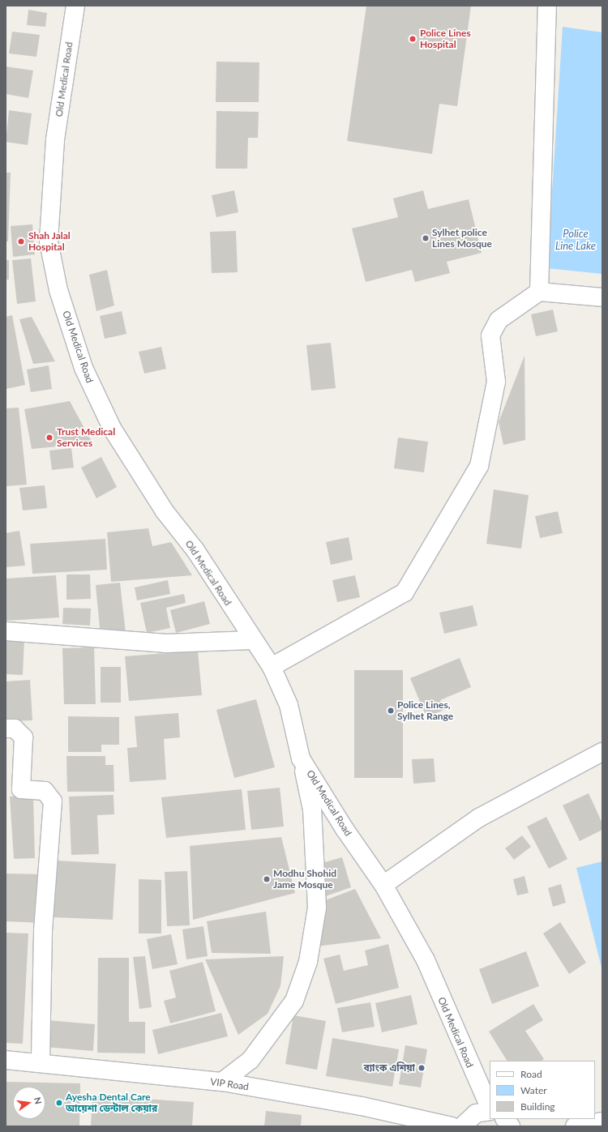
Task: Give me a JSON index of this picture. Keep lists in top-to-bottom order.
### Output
{
  "streets": {
    "street": ["Old Medical Road", "VIP Road"]
  },
  "water": ["Police Line Lake"],
  "places": [
    "Police Lines Hospital",
    "Sylhet police Lines Mosque",
    "Shah Jalal Hospital",
    "Trust Medical Services",
    "Police Lines, Sylhet Range",
    "Modhu Shohid Jame Mosque",
    "ব্যাংক এশিয়া",
    "Ayesha Dental Care আয়েশা ডেন্টাল কেয়ার"
  ],
  "legend": ["Road", "Water", "Building"],
  "north": "right"
}
